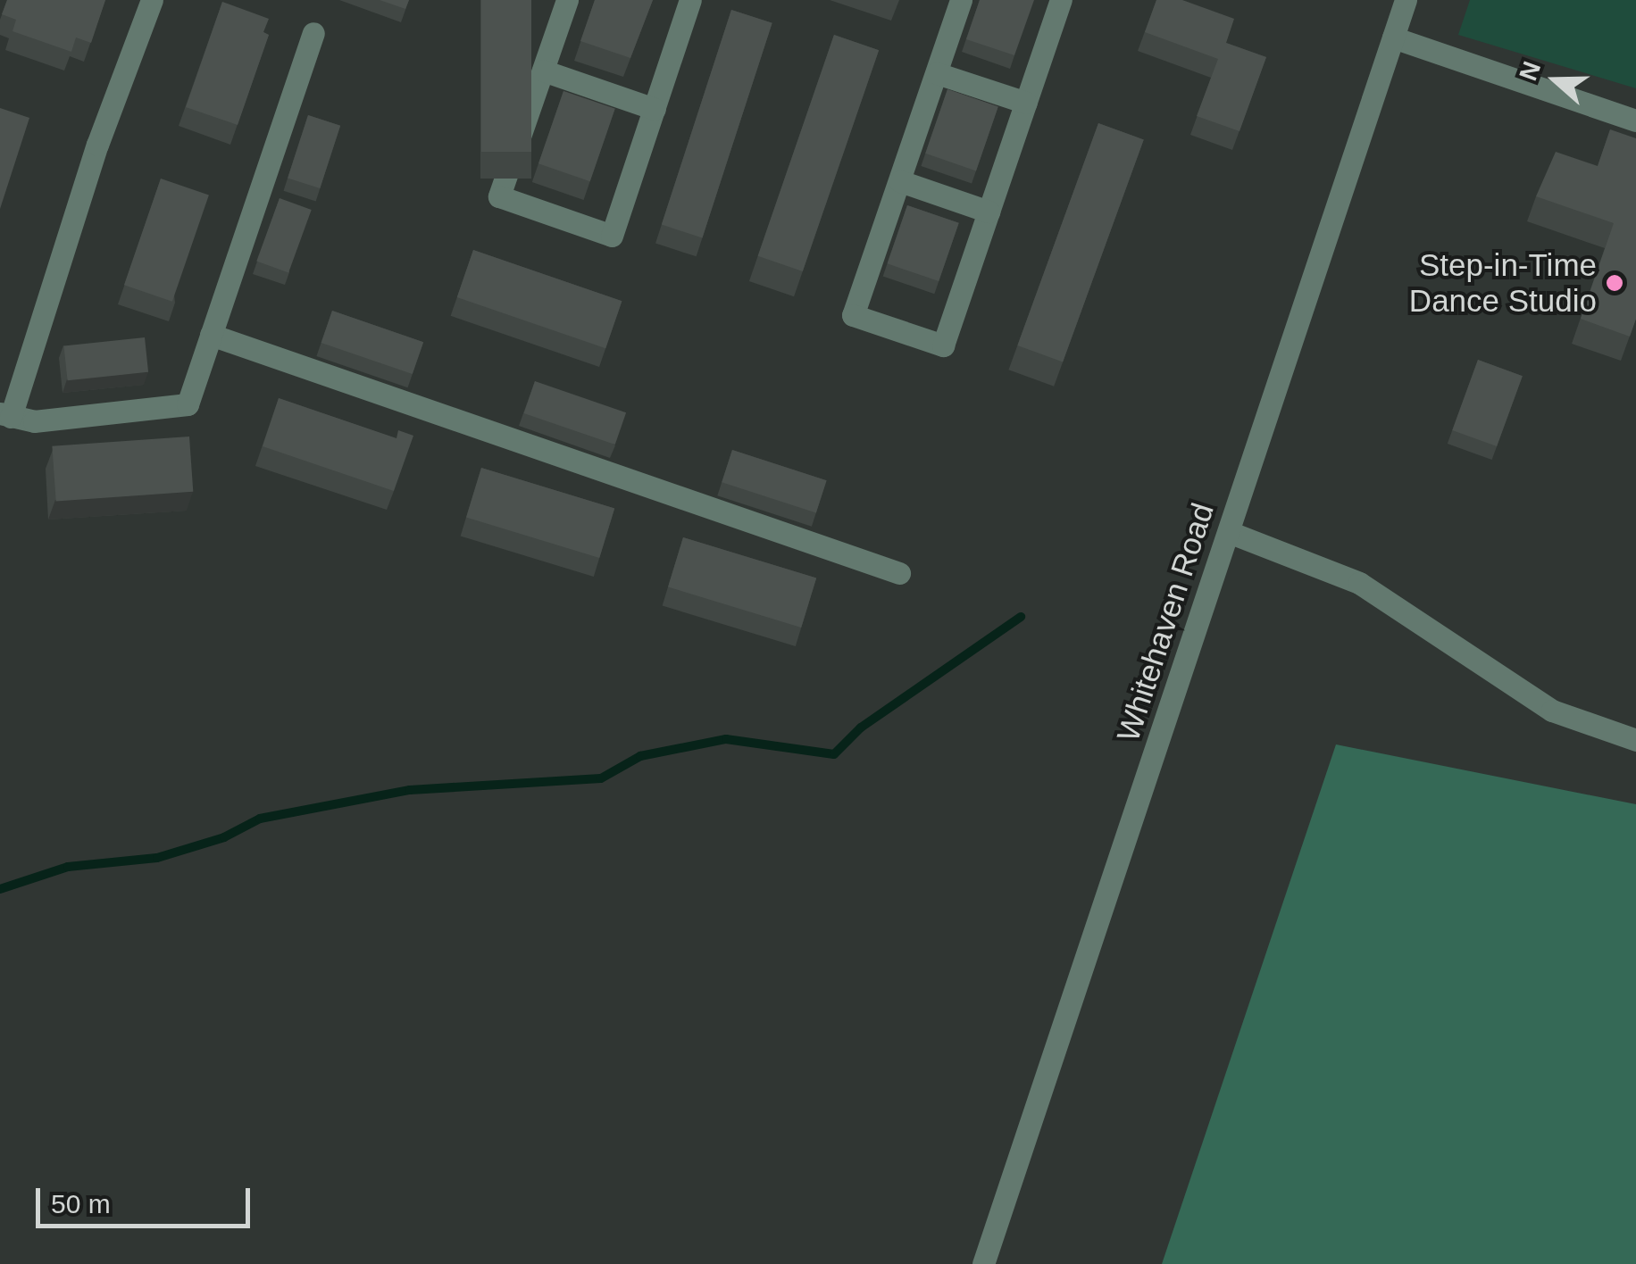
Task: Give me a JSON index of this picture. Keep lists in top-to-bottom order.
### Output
{
  "streets": {
    "street": ["Whitehaven Road"]
  },
  "places": ["Step-in-Time Dance Studio"],
  "scale_bar": "50 m",
  "north": "left"
}
